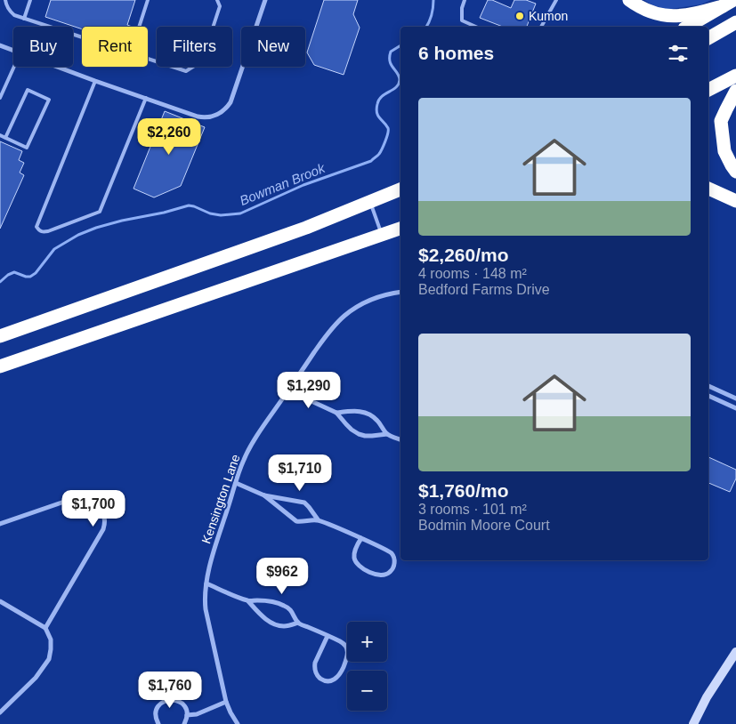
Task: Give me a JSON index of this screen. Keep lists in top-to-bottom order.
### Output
{
  "streets": {
    "street": ["Kensington Lane"]
  },
  "water": ["Bowman Brook"],
  "places": ["Kumon"],
  "page": {
    "chip": [
      "Buy",
      "Rent",
      "Filters",
      "New"
    ],
    "heading": "6 homes",
    "list": [
      {
        "name": "$2,260/mo",
        "note": "4 rooms · 148 m² · Bedford Farms Drive"
      },
      {
        "name": "$1,760/mo",
        "note": "3 rooms · 101 m² · Bodmin Moore Court"
      }
    ],
    "price": [
      "$2,260",
      "$1,290",
      "$1,710",
      "$1,700",
      "$962",
      "$1,760"
    ],
    "map_buttons": ["+", "−"]
  }
}
